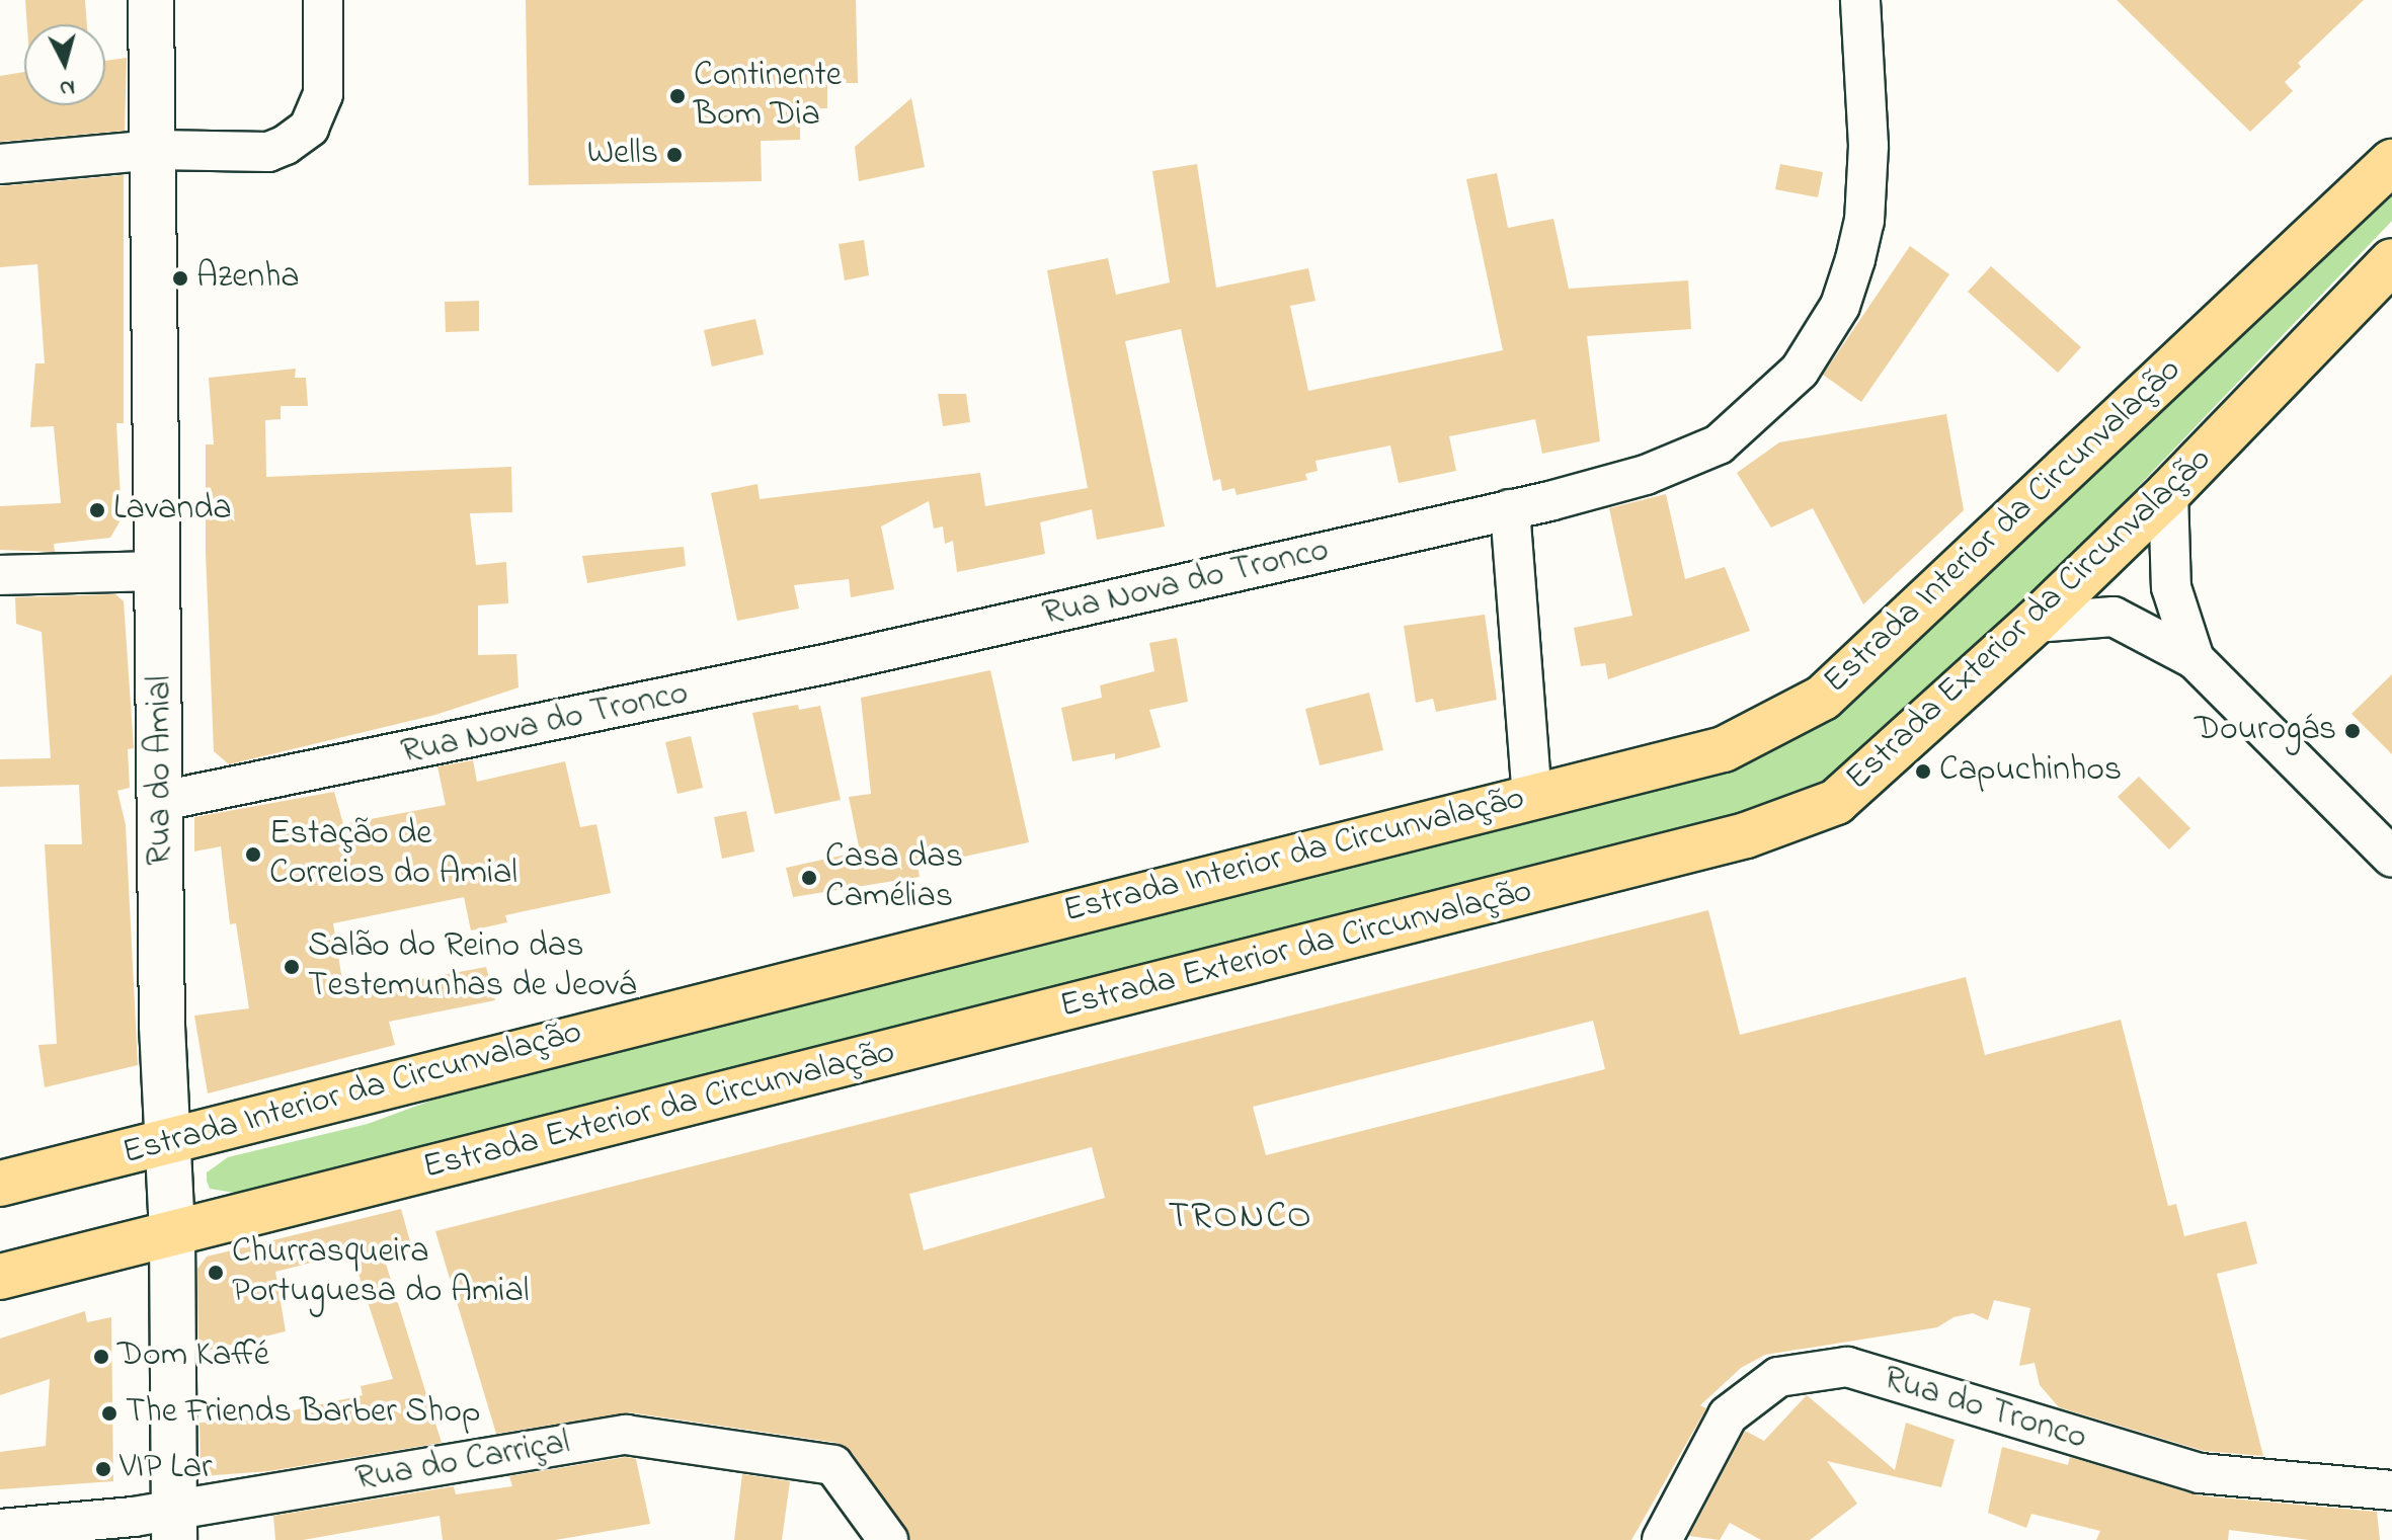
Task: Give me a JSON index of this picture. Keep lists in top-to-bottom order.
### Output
{
  "streets": {
    "main road": ["Estrada Interior da Circunvalação", "Estrada Exterior da Circunvalação", "Rua do Amial"],
    "street": ["Rua Nova do Tronco", "Rua do Tronco", "Rua do Carriçal"]
  },
  "crossings": [
    ["Estrada Interior da Circunvalação", "Rua do Amial"],
    ["Rua Nova do Tronco", "Rua do Amial"],
    ["Estrada Exterior da Circunvalação", "Rua do Amial"],
    ["Rua do Amial", "Rua do Carriçal"]
  ],
  "districts": ["TRONCO"],
  "places": [
    "Continente Bom Dia",
    "Wells",
    "Azenha",
    "Lavanda",
    "Dourogás",
    "Capuchinhos",
    "Estação de Correios do Amial",
    "Casa das Camélias",
    "Salão do Reino das Testemunhas de Jeová",
    "Churrasqueira Portuguesa do Amial",
    "Dom Kaffé",
    "The Friends Barber Shop",
    "VIP Lar"
  ],
  "north": "bottom"
}
